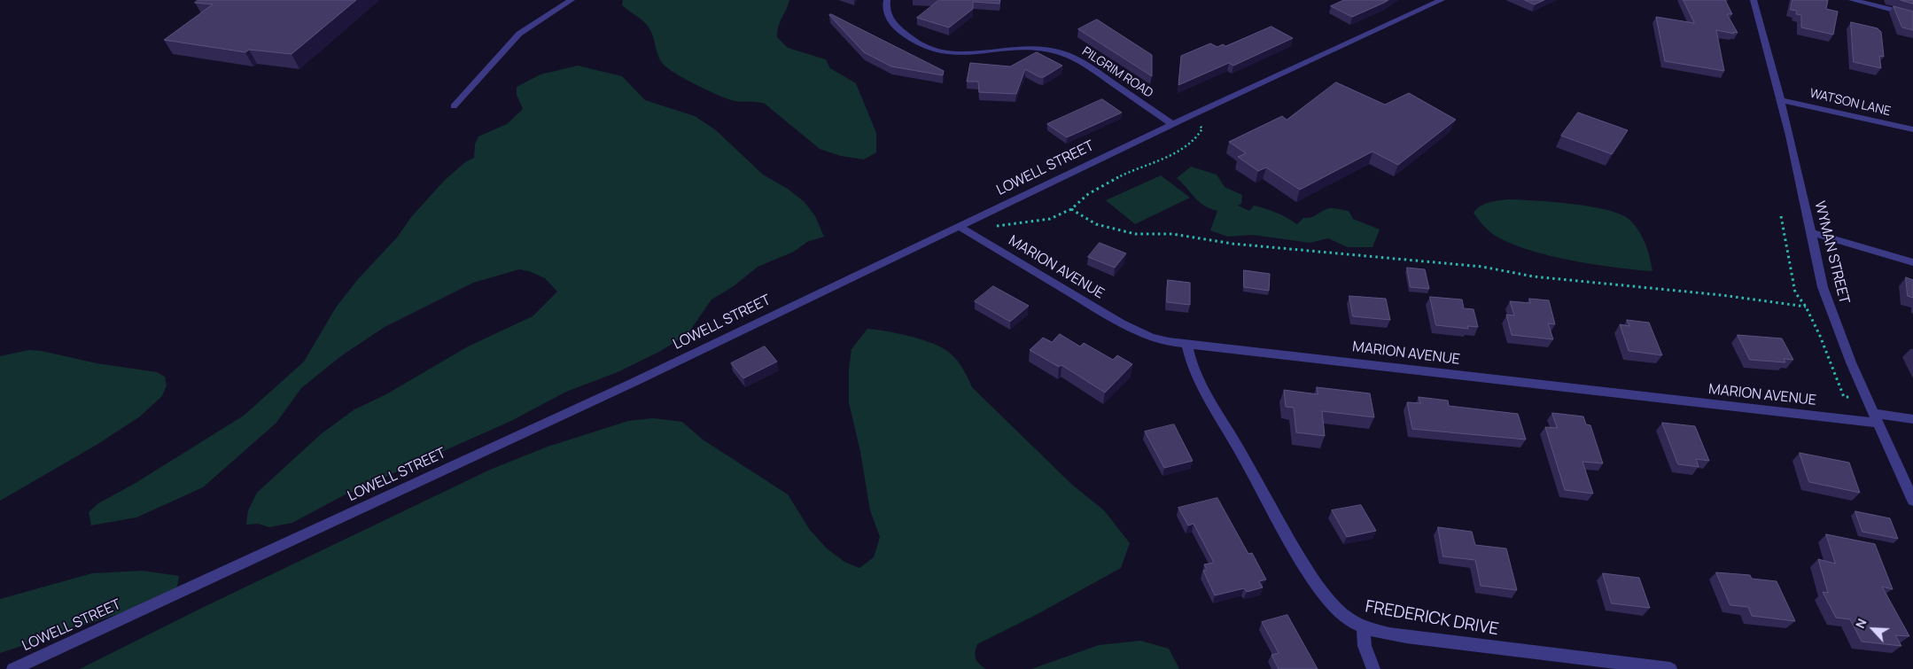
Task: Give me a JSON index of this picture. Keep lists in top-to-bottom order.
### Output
{
  "streets": {
    "street": [
      "PILGRIM ROAD",
      "WATSON LANE",
      "LOWELL STREET",
      "WYMAN STREET",
      "MARION AVENUE",
      "FREDERICK DRIVE"
    ]
  },
  "crossings": [
    ["PILGRIM ROAD", "LOWELL STREET"],
    ["WATSON LANE", "WYMAN STREET"],
    ["LOWELL STREET", "MARION AVENUE"],
    ["WYMAN STREET", "MARION AVENUE"],
    ["MARION AVENUE", "FREDERICK DRIVE"]
  ],
  "north": "top left"
}
